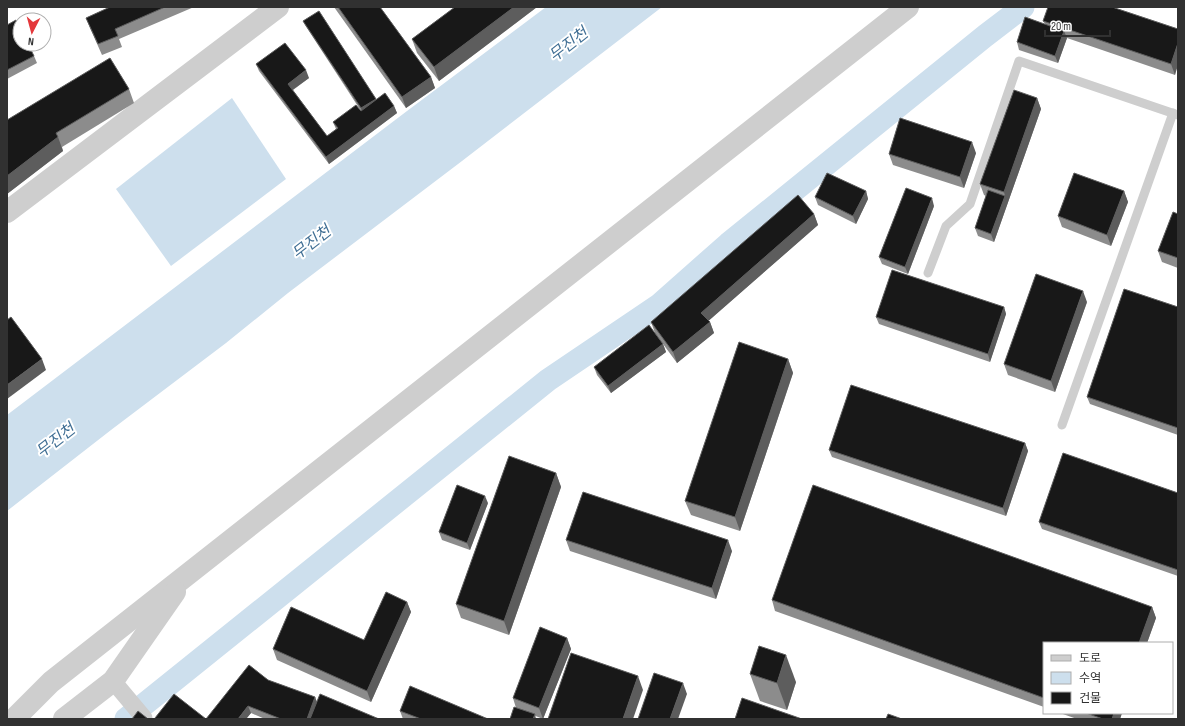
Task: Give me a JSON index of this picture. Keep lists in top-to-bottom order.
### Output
{
  "water": ["무진천"],
  "legend": ["도로", "수역", "건물"],
  "scale_bar": "20 m",
  "north": "bottom"
}
